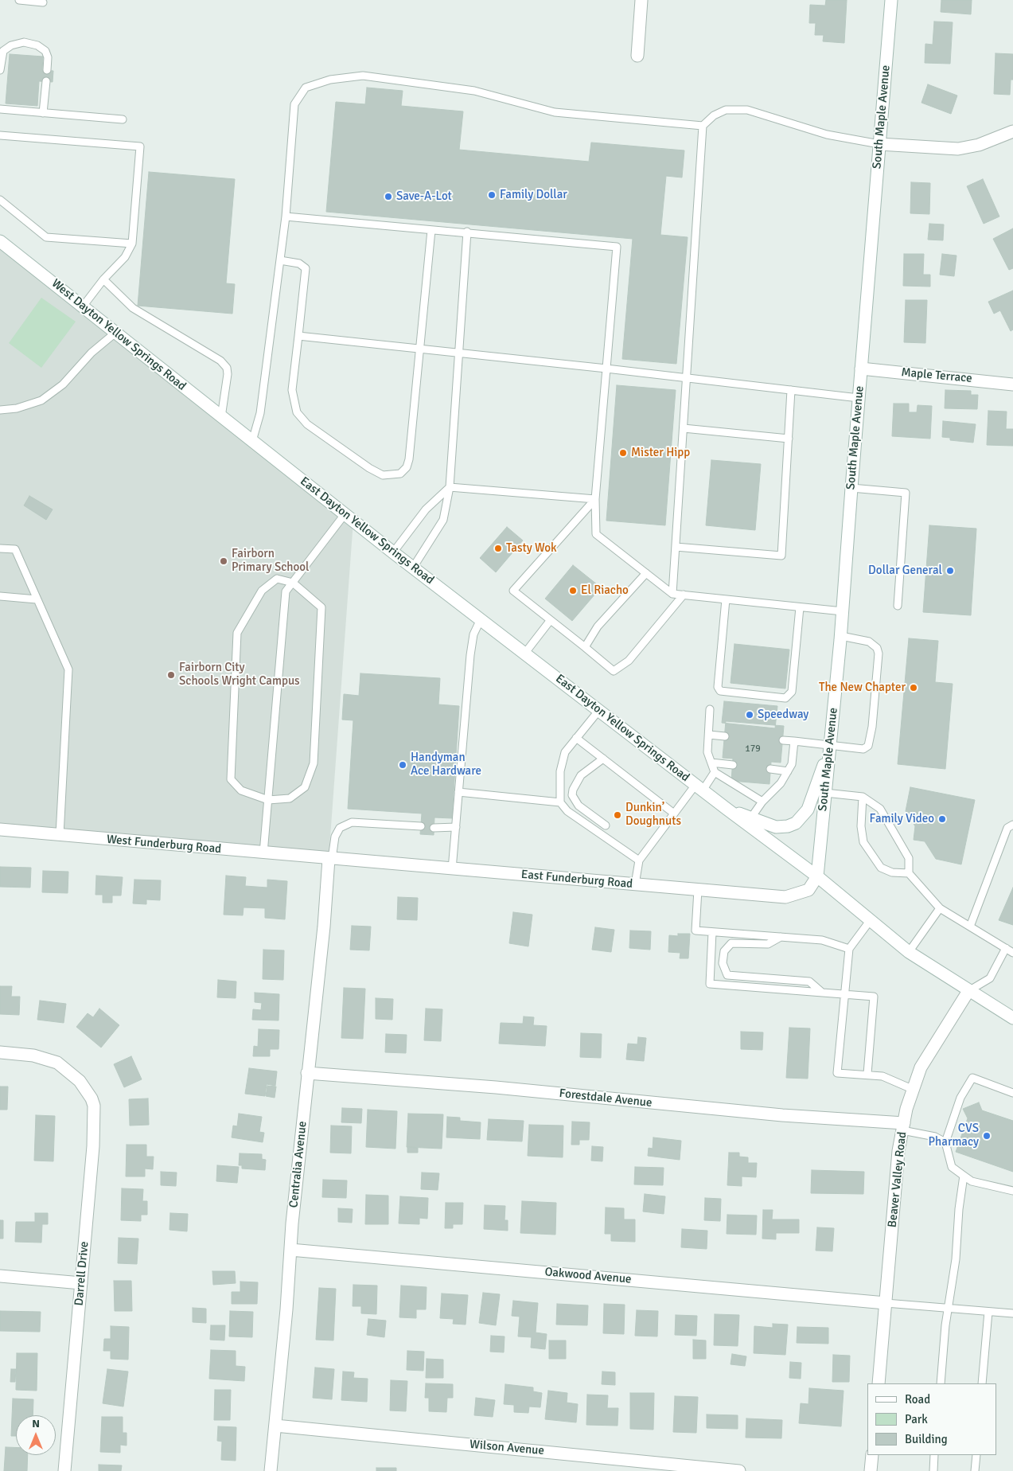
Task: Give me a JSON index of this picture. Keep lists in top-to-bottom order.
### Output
{
  "streets": {
    "street": [
      "South Maple Avenue",
      "West Dayton Yellow Springs Road",
      "Maple Terrace",
      "East Dayton Yellow Springs Road",
      "West Funderburg Road",
      "East Funderburg Road",
      "Forestdale Avenue",
      "Centralia Avenue",
      "Beaver Valley Road",
      "Darrell Drive",
      "Oakwood Avenue",
      "Wilson Avenue"
    ]
  },
  "crossings": [
    ["South Maple Avenue", "Maple Terrace"],
    ["South Maple Avenue", "East Dayton Yellow Springs Road"],
    ["South Maple Avenue", "East Funderburg Road"],
    ["West Dayton Yellow Springs Road", "East Dayton Yellow Springs Road"],
    ["East Dayton Yellow Springs Road", "East Funderburg Road"],
    ["East Dayton Yellow Springs Road", "Beaver Valley Road"],
    ["West Funderburg Road", "East Funderburg Road"],
    ["West Funderburg Road", "Centralia Avenue"],
    ["East Funderburg Road", "Centralia Avenue"],
    ["Forestdale Avenue", "Centralia Avenue"],
    ["Forestdale Avenue", "Beaver Valley Road"],
    ["Centralia Avenue", "Oakwood Avenue"],
    ["Centralia Avenue", "Wilson Avenue"],
    ["Beaver Valley Road", "Oakwood Avenue"]
  ],
  "places": [
    "Family Dollar",
    "Save-A-Lot",
    "Mister Hipp",
    "Tasty Wok",
    "Fairborn Primary School",
    "Dollar General",
    "El Riacho",
    "Fairborn City Schools Wright Campus",
    "The New Chapter",
    "Speedway",
    "Handyman Ace Hardware",
    "Dunkin’ Doughnuts",
    "Family Video",
    "CVS Pharmacy"
  ],
  "house_numbers": ["179"],
  "legend": ["Road", "Park", "Building"],
  "north": "top"
}
